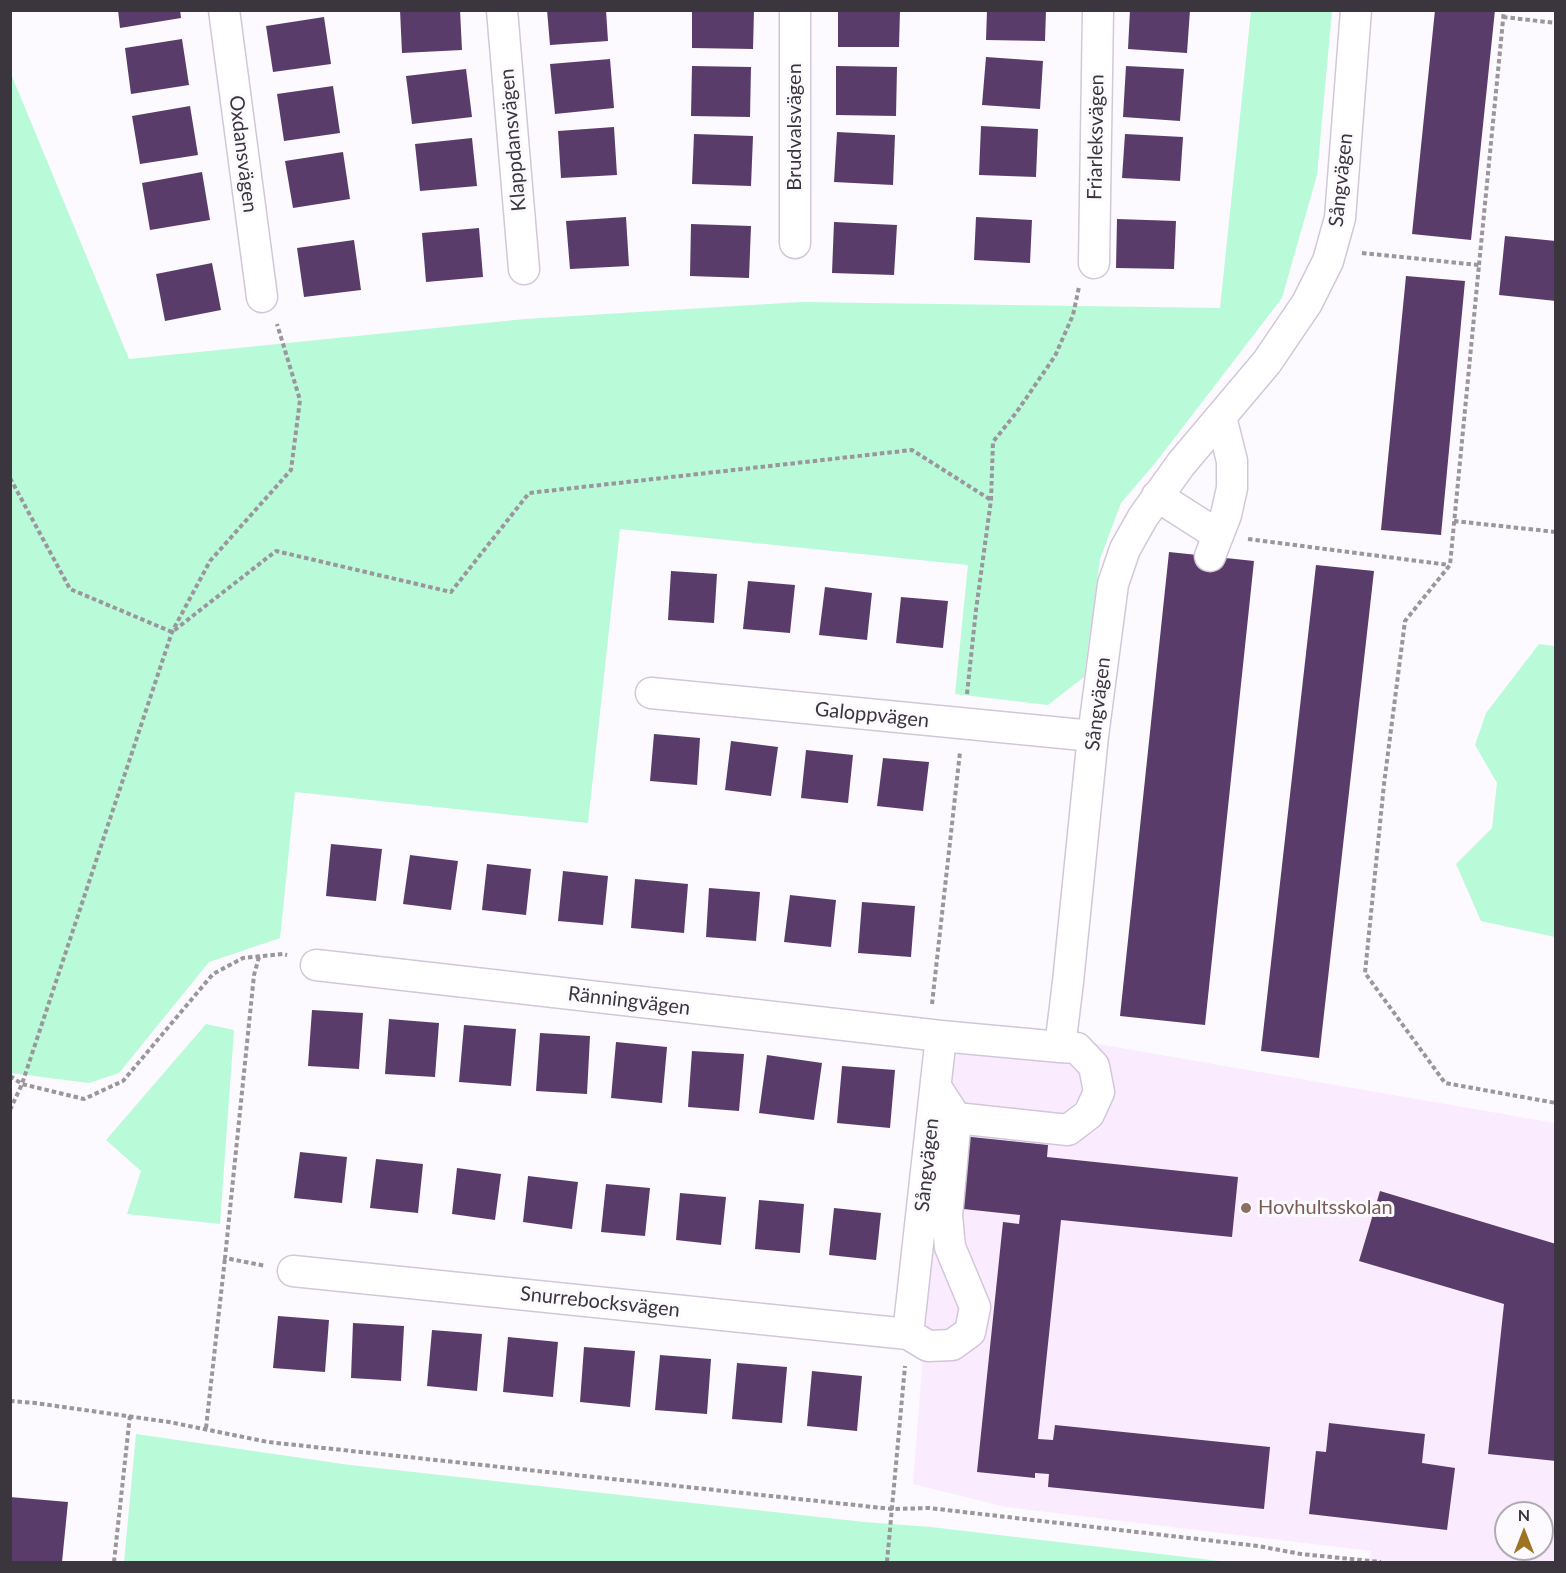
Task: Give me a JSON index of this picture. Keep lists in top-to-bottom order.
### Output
{
  "streets": {
    "street": [
      "Brudvalsvägen",
      "Friarleksvägen",
      "Klappdansvägen",
      "Oxdansvägen",
      "Sångvägen",
      "Galoppvägen",
      "Ränningvägen",
      "Snurrebocksvägen"
    ]
  },
  "crossings": [
    ["Sångvägen", "Galoppvägen"],
    ["Sångvägen", "Ränningvägen"],
    ["Sångvägen", "Snurrebocksvägen"]
  ],
  "places": ["Hovhultsskolan"],
  "north": "top"
}
